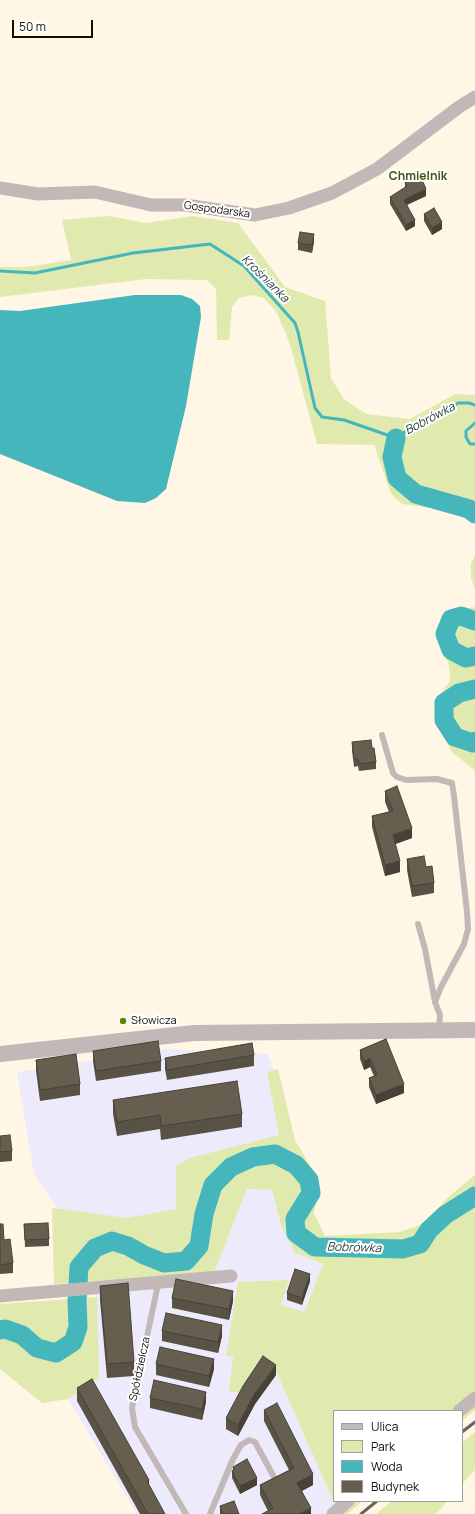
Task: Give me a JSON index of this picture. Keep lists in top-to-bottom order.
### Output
{
  "streets": {
    "street": ["Gospodarska"],
    "lane": ["Spółdzielcza"]
  },
  "districts": ["Chmielnik"],
  "water": ["Krośnianka", "Bobrówka"],
  "places": ["Słowicza"],
  "legend": [
    "Ulica",
    "Park",
    "Woda",
    "Budynek"
  ],
  "scale_bar": "50 m"
}
